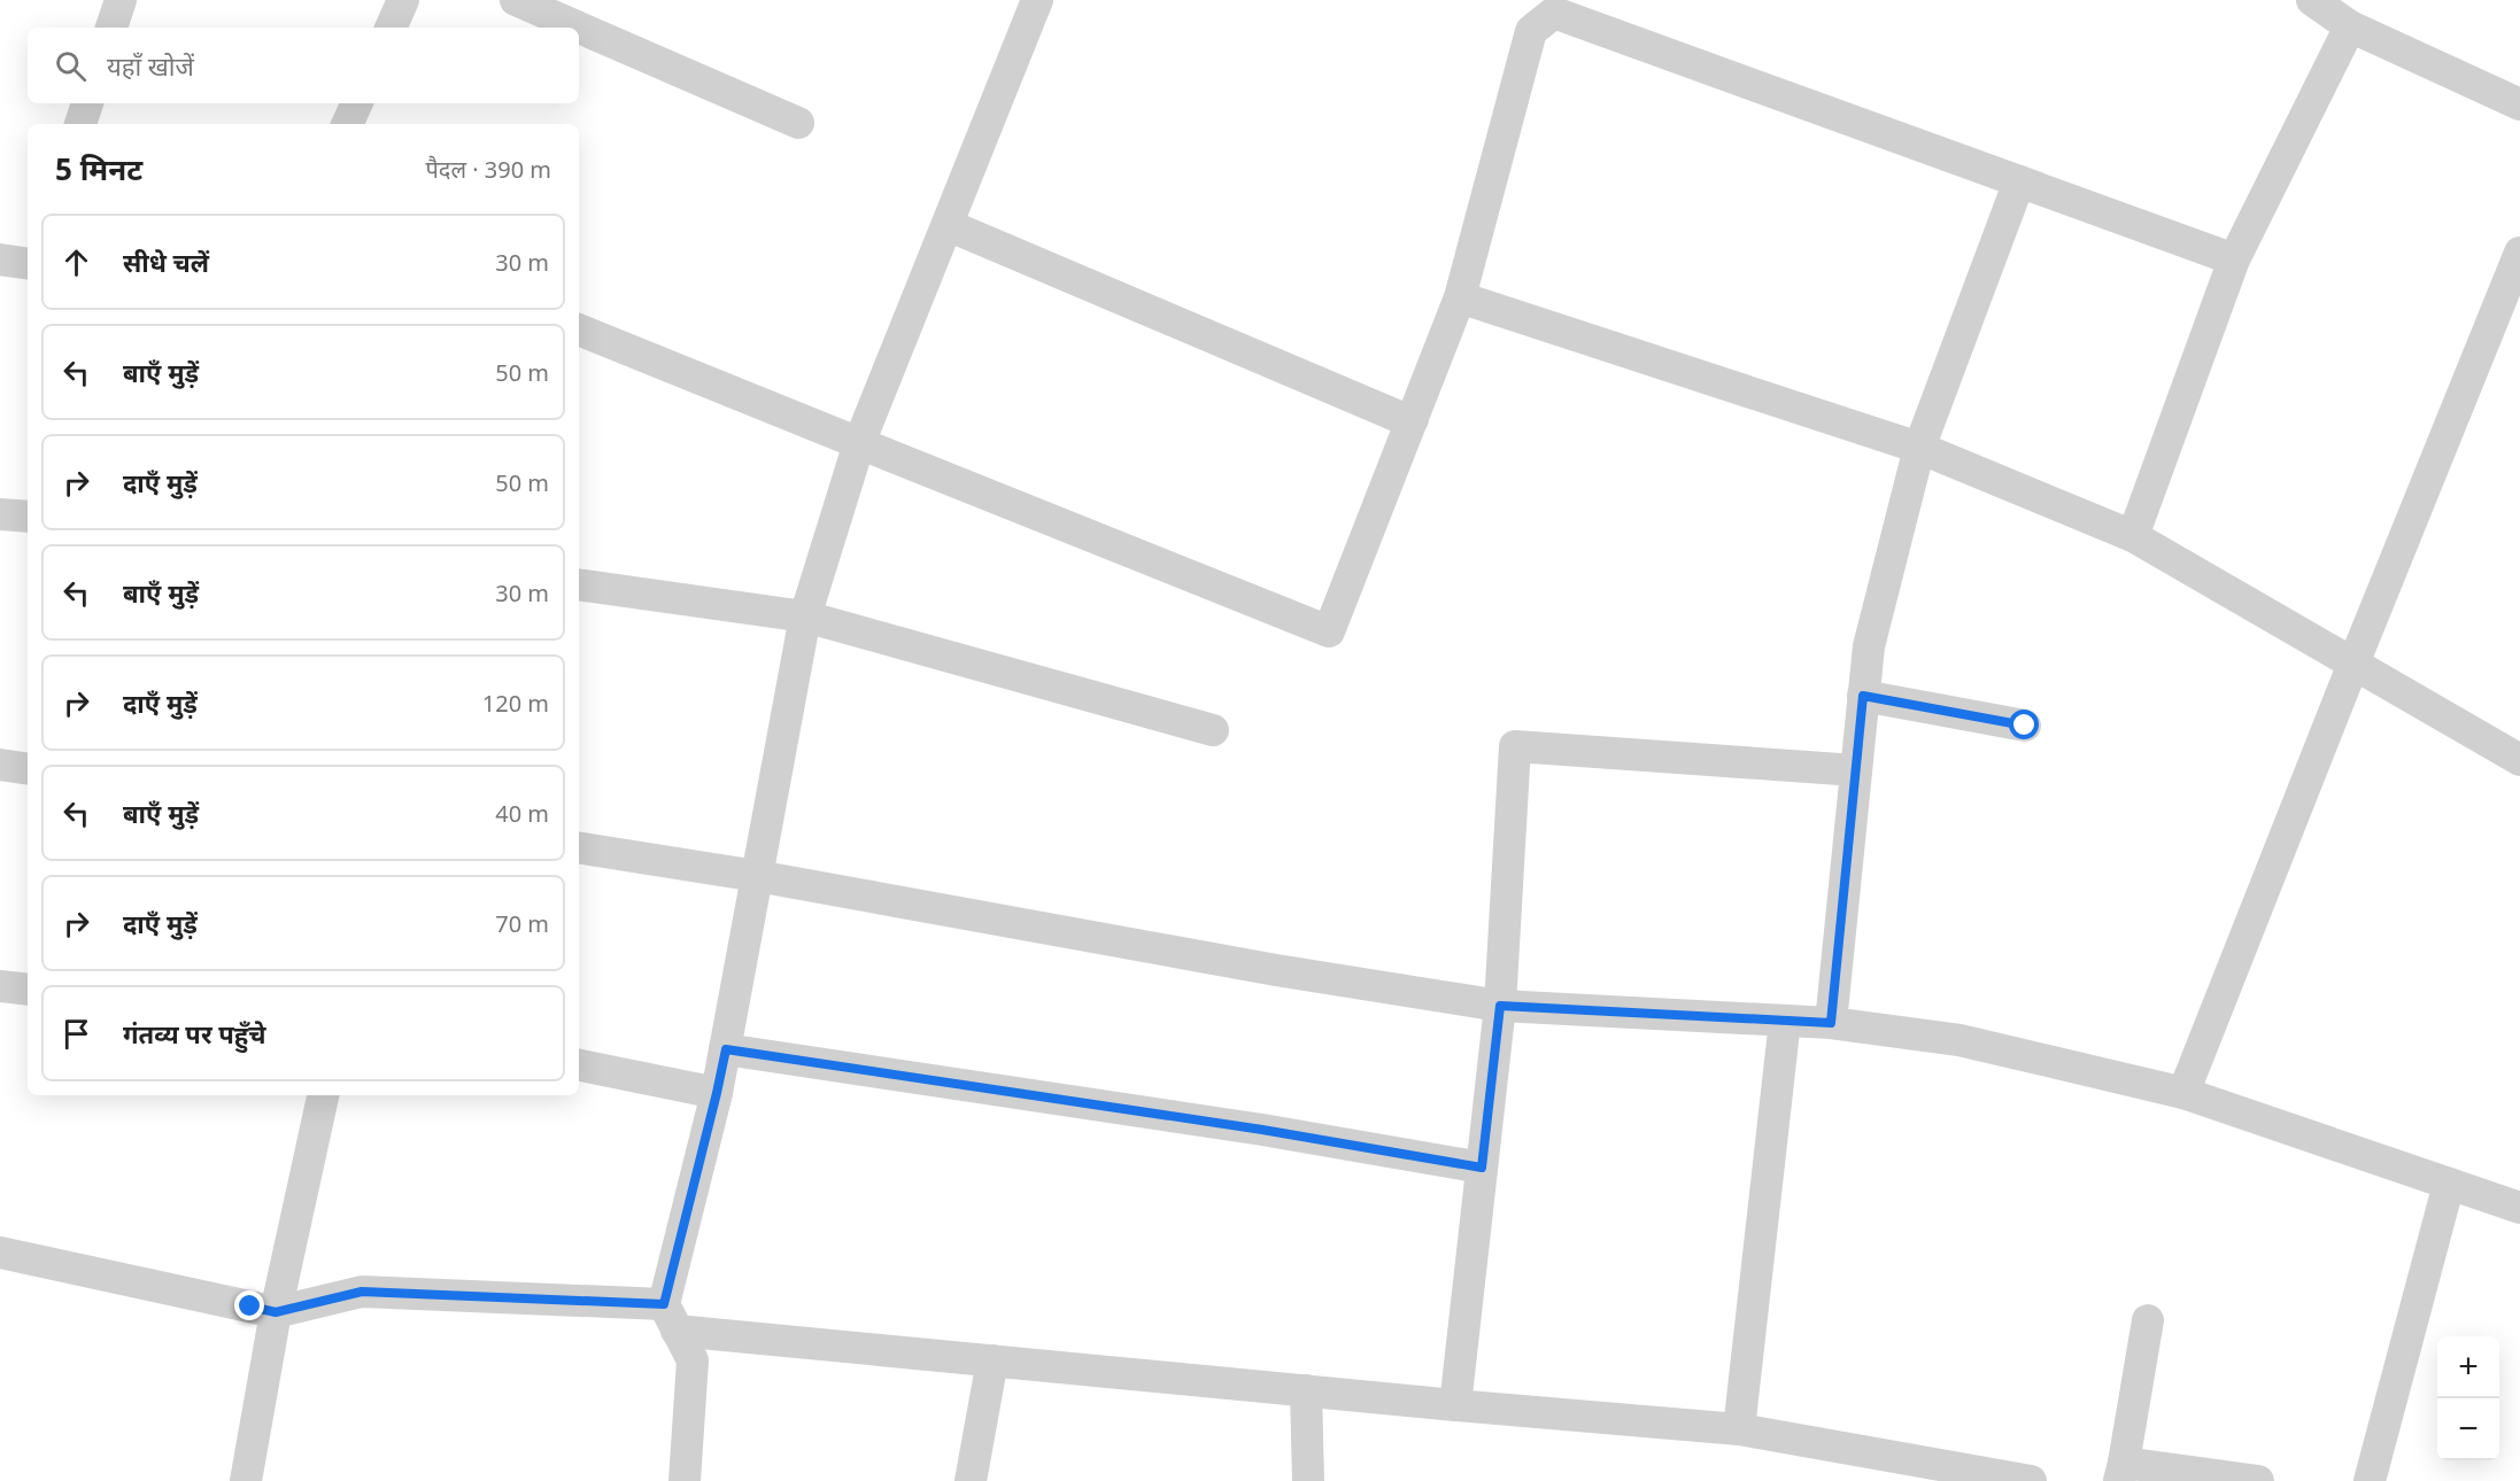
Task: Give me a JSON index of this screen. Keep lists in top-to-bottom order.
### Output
{
  "page": {
    "search": "यहाँ खोजें",
    "heading": ["5 मिनट", "पैदल · 390 m"],
    "list": [
      ["सीधे चलें", "30 m"],
      ["बाएँ मुड़ें", "50 m"],
      ["दाएँ मुड़ें", "50 m"],
      ["बाएँ मुड़ें", "30 m"],
      ["दाएँ मुड़ें", "120 m"],
      ["बाएँ मुड़ें", "40 m"],
      ["दाएँ मुड़ें", "70 m"],
      "गंतव्य पर पहुँचे"
    ],
    "map_buttons": ["+", "−"]
  }
}
